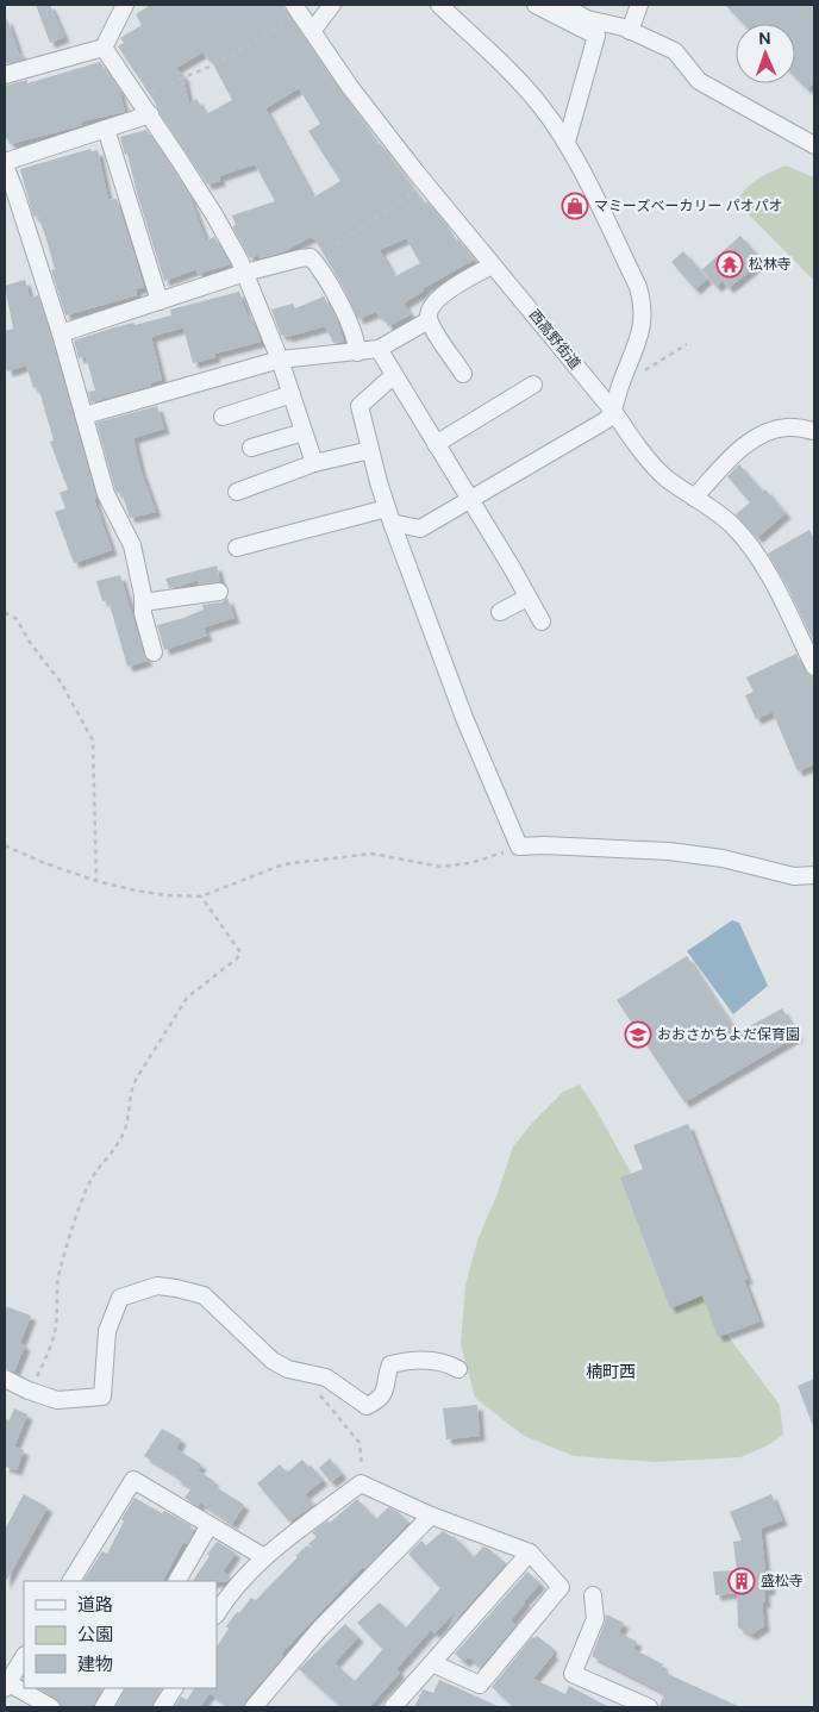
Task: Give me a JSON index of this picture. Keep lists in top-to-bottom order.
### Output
{
  "streets": {
    "street": ["西高野街道"]
  },
  "districts": ["楠町西"],
  "places": {
    "shop": ["マミーズベーカリー パオパオ"],
    "temple": ["松林寺"],
    "school or university": ["おおさかちよだ保育園"],
    "building": ["盛松寺"]
  },
  "legend": ["道路", "公園", "建物"],
  "north": "top"
}
